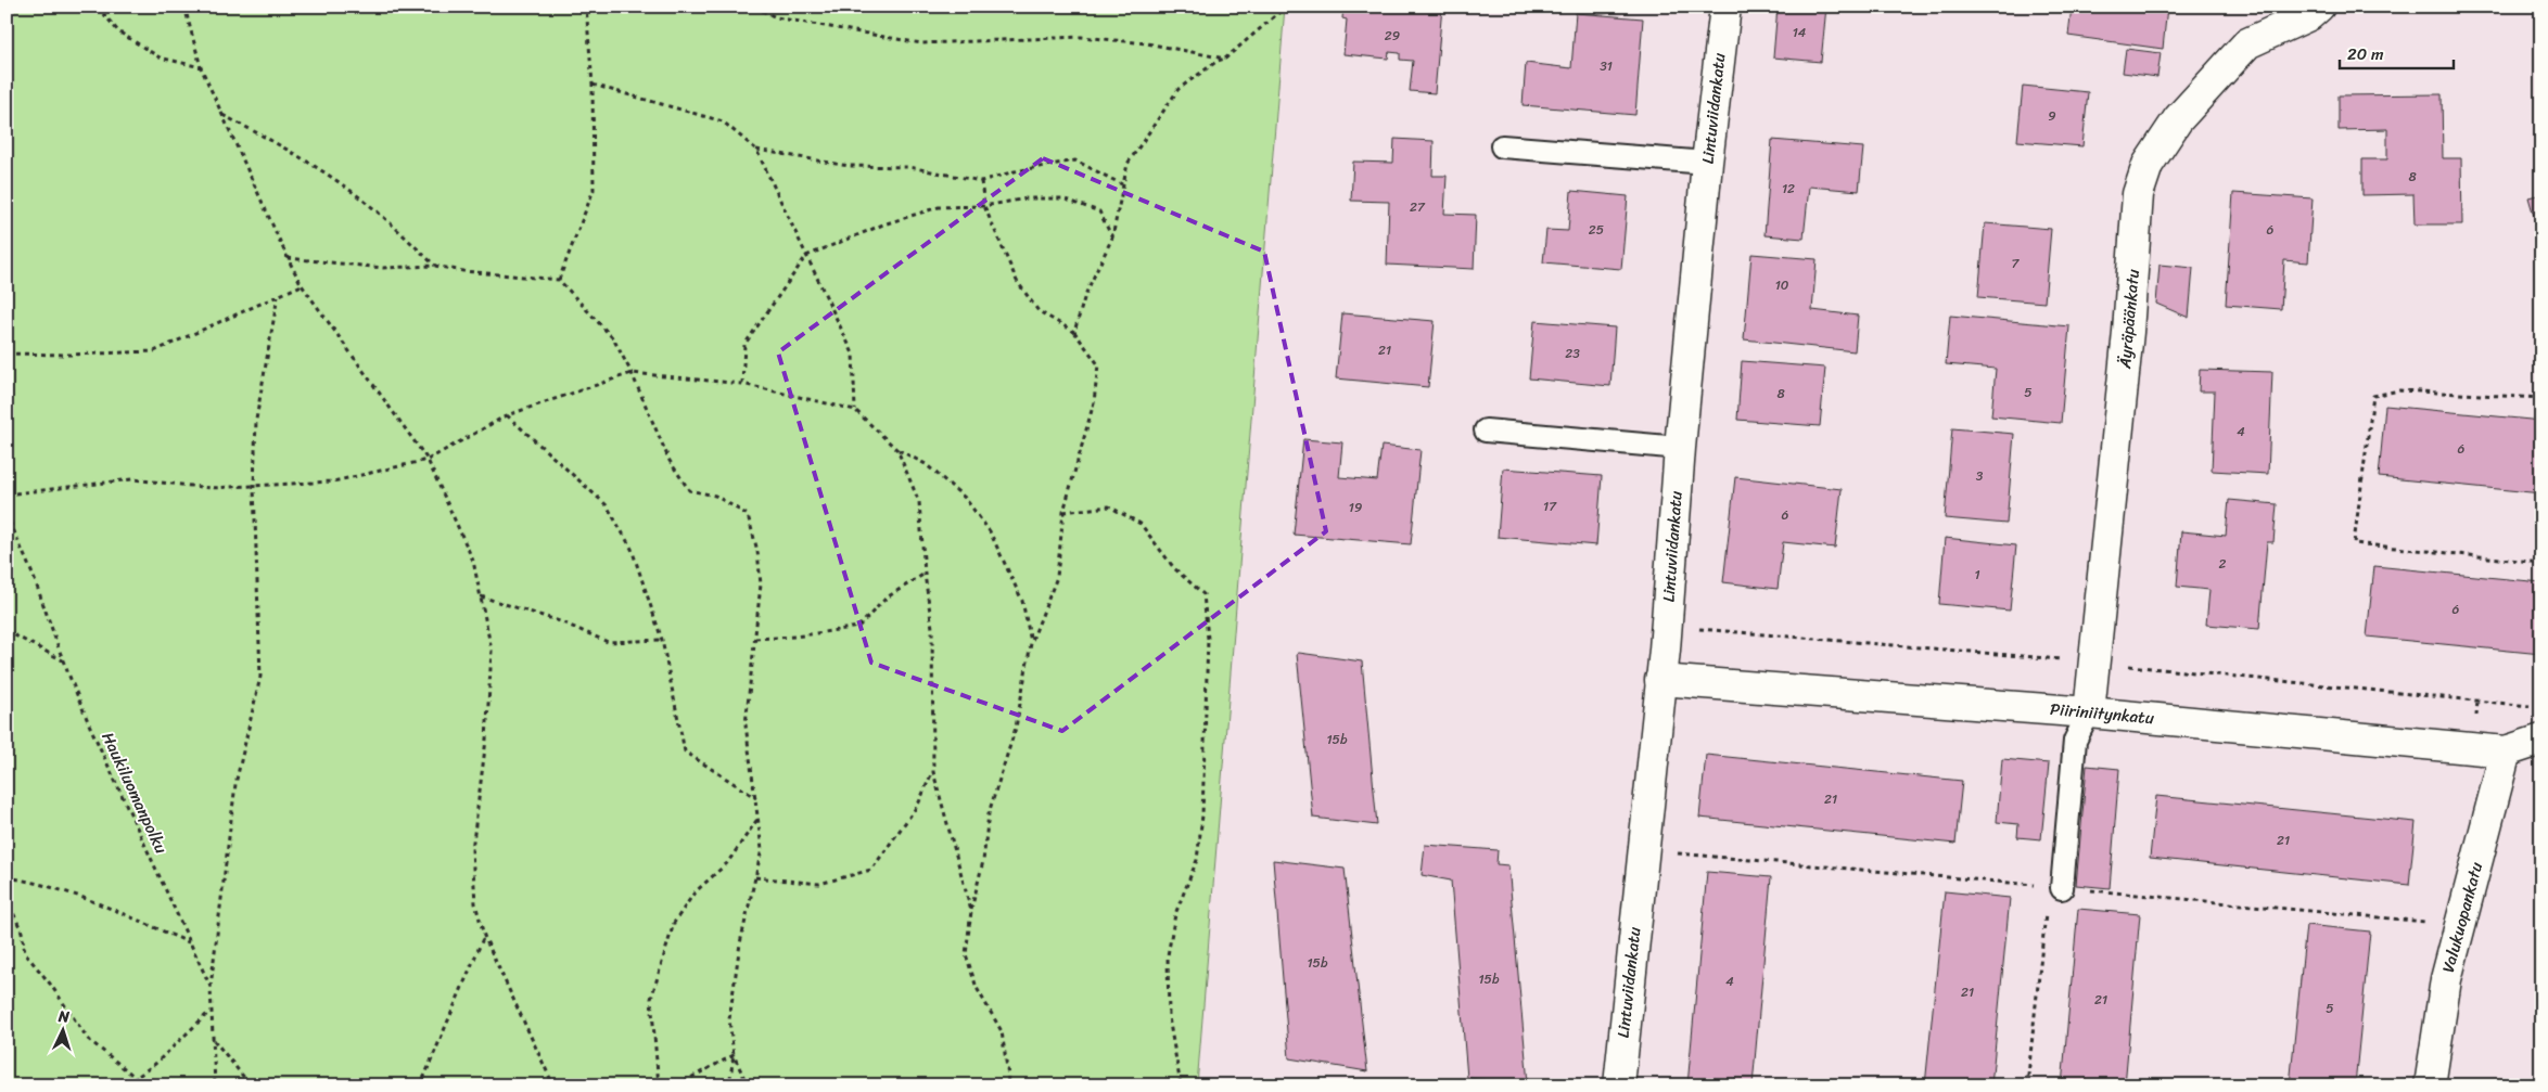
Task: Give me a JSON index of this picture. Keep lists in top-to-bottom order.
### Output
{
  "streets": {
    "street": [
      "Lintuviidankatu",
      "Äyräpäänkatu",
      "Piiriniitynkatu",
      "Valukuopankatu"
    ],
    "path": ["Haukiluomanpolku"]
  },
  "crossings": [
    ["Lintuviidankatu", "Piiriniitynkatu"],
    ["Äyräpäänkatu", "Piiriniitynkatu"],
    ["Piiriniitynkatu", "Valukuopankatu"]
  ],
  "house_numbers": [
    "14",
    "29",
    "31",
    "9",
    "8",
    "12",
    "27",
    "25",
    "6",
    "7",
    "10",
    "21",
    "23",
    "5",
    "8",
    "4",
    "6",
    "3",
    "17",
    "19",
    "6",
    "2",
    "1",
    "6",
    "15b",
    "21",
    "21",
    "15b",
    "15b",
    "4",
    "21",
    "21",
    "5"
  ],
  "scale_bar": "20 m",
  "north": "top"
}
